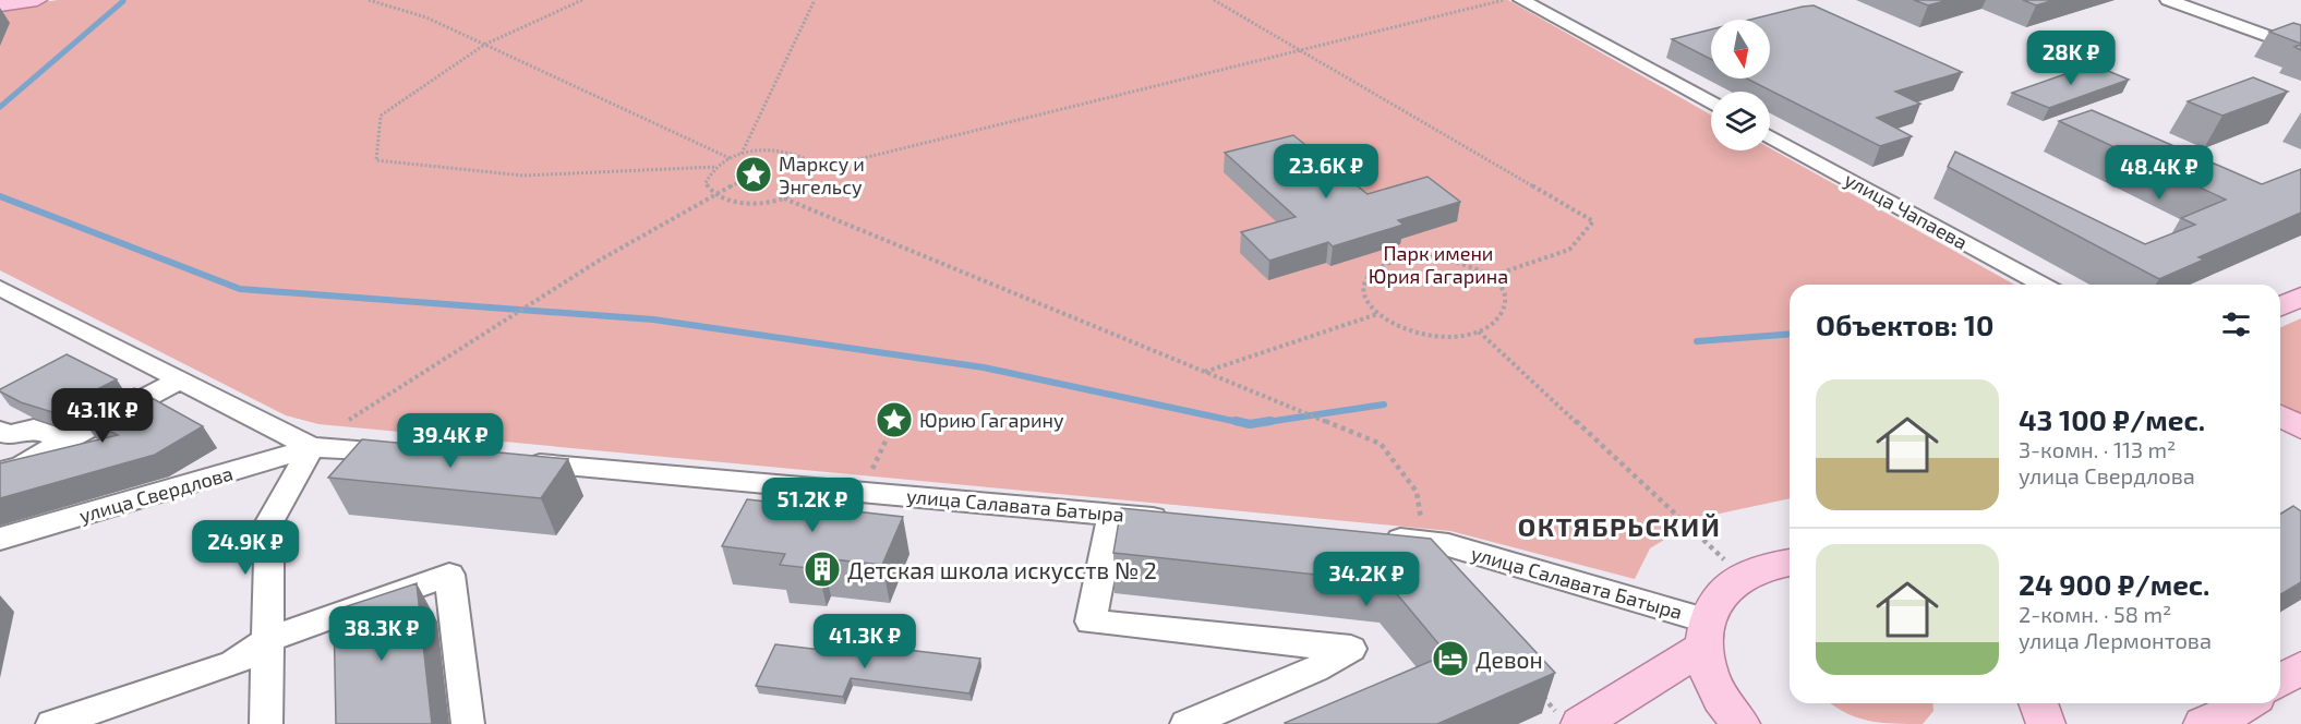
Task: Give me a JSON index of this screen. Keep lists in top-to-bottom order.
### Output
{
  "streets": {
    "street": ["улица Чапаева", "улица Свердлова", "улица Салавата Батыра"]
  },
  "districts": ["ОКТЯБРЬСКИЙ"],
  "parks": ["Парк имени Юрия Гагарина"],
  "places": {
    "place": ["Марксу и Энгельсу", "Юрию Гагарину"],
    "building": ["Детская школа искусств № 2"],
    "hotel": ["Девон"]
  },
  "north": "bottom",
  "page": {
    "price": [
      "28K ₽",
      "23.6K ₽",
      "48.4K ₽",
      "43.1K ₽",
      "39.4K ₽",
      "51.2K ₽",
      "24.9K ₽",
      "34.2K ₽",
      "38.3K ₽",
      "41.3K ₽"
    ],
    "heading": "Объектов: 10",
    "list": [
      {
        "name": "43 100 ₽/мес.",
        "note": "3-комн. · 113 m² · улица Свердлова"
      },
      {
        "name": "24 900 ₽/мес.",
        "note": "2-комн. · 58 m² · улица Лермонтова"
      }
    ]
  }
}
